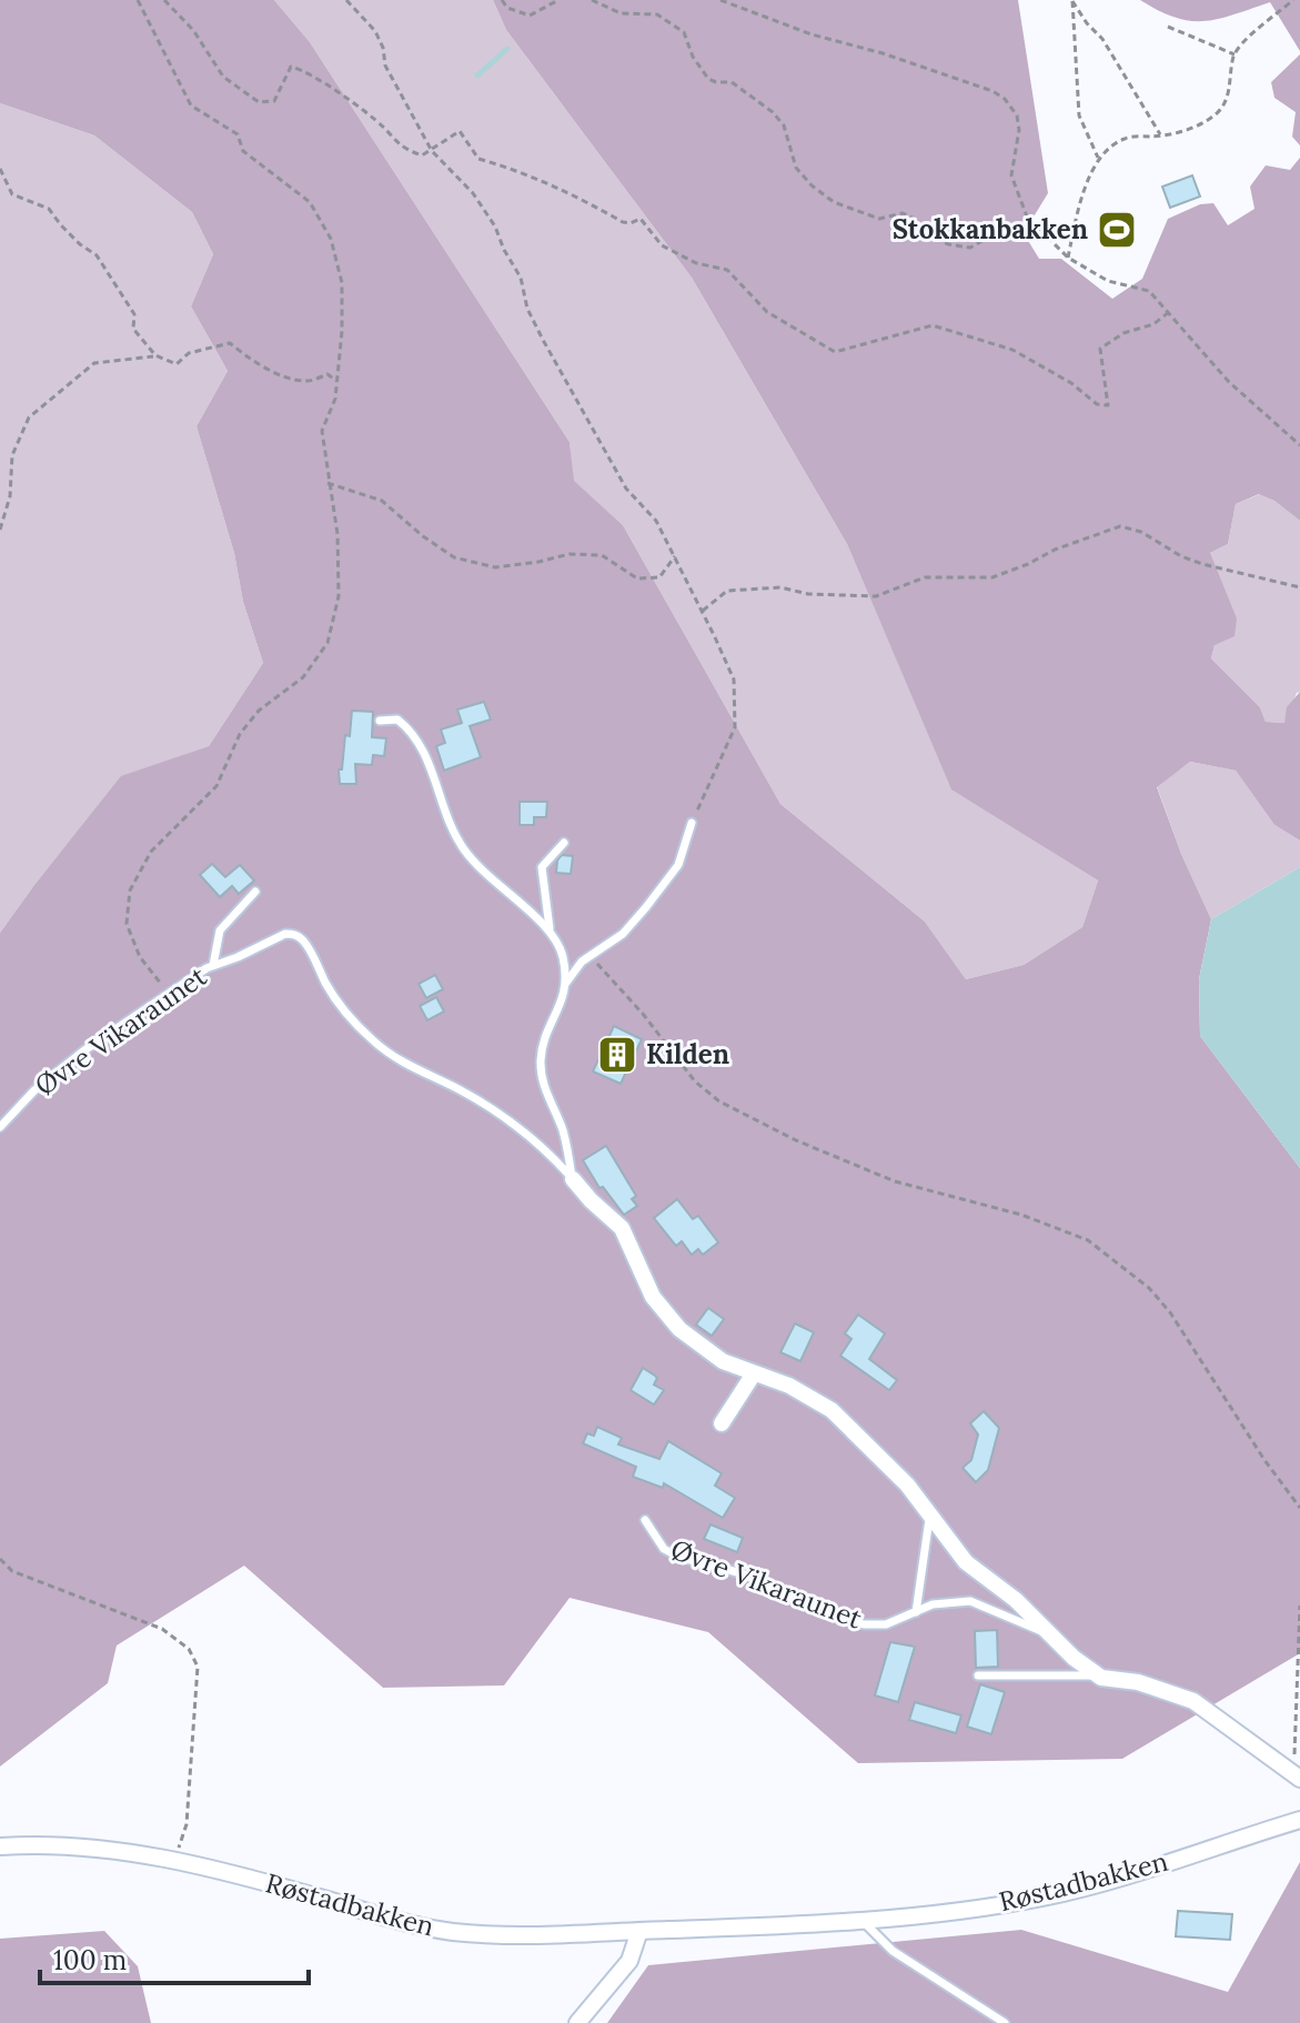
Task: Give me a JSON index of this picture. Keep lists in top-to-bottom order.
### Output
{
  "streets": {
    "street": ["Øvre Vikaraunet", "Røstadbakken"]
  },
  "places": {
    "sports": ["Stokkanbakken"],
    "building": ["Kilden"]
  },
  "scale_bar": "100 m"
}
